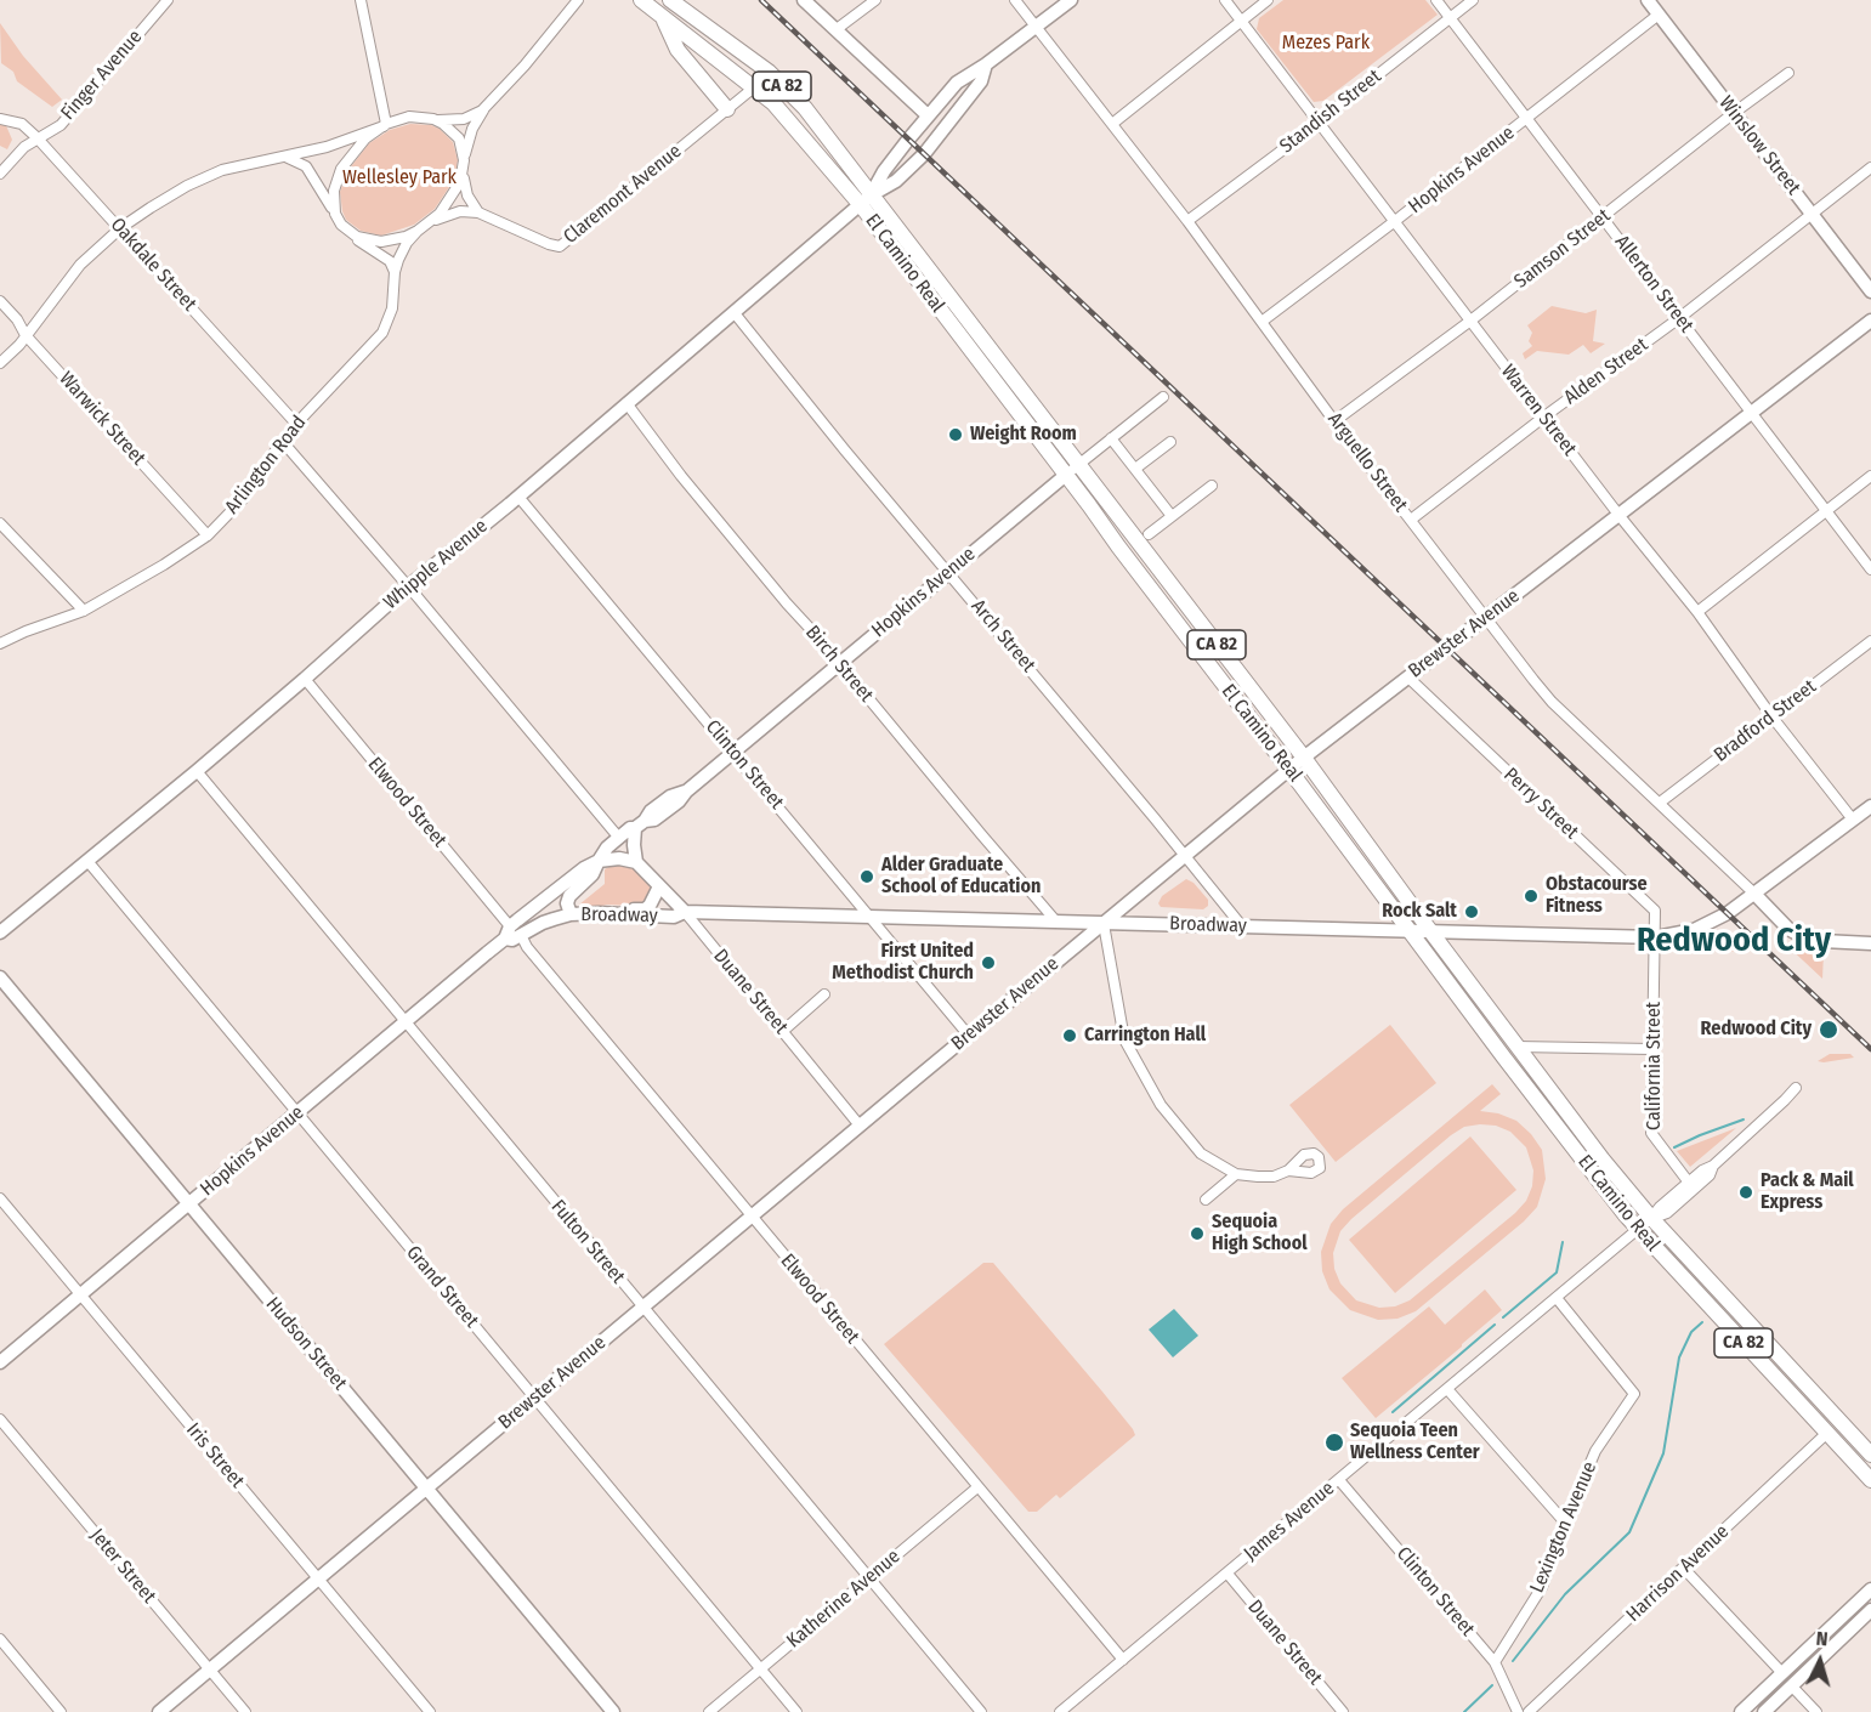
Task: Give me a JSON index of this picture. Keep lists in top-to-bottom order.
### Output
{
  "streets": {
    "main road": ["CA 82", "El Camino Real"],
    "street": [
      "Finger Avenue",
      "Standish Street",
      "Winslow Street",
      "Hopkins Avenue",
      "Claremont Avenue",
      "Samson Street",
      "Oakdale Street",
      "Allerton Street",
      "Alden Street",
      "Warren Street",
      "Warwick Street",
      "Arguello Street",
      "Arlington Road",
      "Whipple Avenue",
      "Brewster Avenue",
      "Arch Street",
      "Birch Street",
      "Bradford Street",
      "Clinton Street",
      "Elwood Street",
      "Perry Street",
      "Broadway",
      "Duane Street",
      "California Street",
      "Fulton Street",
      "Grand Street",
      "Hudson Street",
      "Iris Street",
      "James Avenue",
      "Lexington Avenue",
      "Jeter Street",
      "Harrison Avenue",
      "Katherine Avenue"
    ]
  },
  "crossings": [
    ["Finger Avenue", "Oakdale Street"],
    ["Standish Street", "Allerton Street"],
    ["Standish Street", "Warren Street"],
    ["Standish Street", "Arguello Street"],
    ["Winslow Street", "Hopkins Avenue"],
    ["Winslow Street", "Samson Street"],
    ["Winslow Street", "Alden Street"],
    ["Hopkins Avenue", "El Camino Real"],
    ["Hopkins Avenue", "Allerton Street"],
    ["Hopkins Avenue", "Warren Street"],
    ["Hopkins Avenue", "Arguello Street"],
    ["Hopkins Avenue", "Arch Street"],
    ["Hopkins Avenue", "Birch Street"],
    ["Hopkins Avenue", "Clinton Street"],
    ["Hopkins Avenue", "Elwood Street"],
    ["Hopkins Avenue", "Broadway"],
    ["Hopkins Avenue", "Fulton Street"],
    ["Hopkins Avenue", "Grand Street"],
    ["Hopkins Avenue", "Hudson Street"],
    ["Hopkins Avenue", "Iris Street"],
    ["Claremont Avenue", "El Camino Real"],
    ["Samson Street", "Allerton Street"],
    ["Samson Street", "Warren Street"],
    ["Samson Street", "Arguello Street"],
    ["El Camino Real", "Whipple Avenue"],
    ["El Camino Real", "Brewster Avenue"],
    ["El Camino Real", "Broadway"],
    ["El Camino Real", "James Avenue"],
    ["El Camino Real", "Harrison Avenue"],
    ["Oakdale Street", "Arlington Road"],
    ["Allerton Street", "Alden Street"],
    ["Allerton Street", "Brewster Avenue"],
    ["Alden Street", "Warren Street"],
    ["Alden Street", "Arguello Street"],
    ["Warren Street", "Brewster Avenue"],
    ["Warren Street", "Bradford Street"],
    ["Warren Street", "Broadway"],
    ["Warwick Street", "Arlington Road"],
    ["Arguello Street", "Whipple Avenue"],
    ["Arguello Street", "Brewster Avenue"],
    ["Arguello Street", "Bradford Street"],
    ["Arguello Street", "Broadway"],
    ["Whipple Avenue", "Arch Street"],
    ["Whipple Avenue", "Birch Street"],
    ["Whipple Avenue", "Clinton Street"],
    ["Whipple Avenue", "Elwood Street"],
    ["Whipple Avenue", "Fulton Street"],
    ["Whipple Avenue", "Grand Street"],
    ["Brewster Avenue", "Arch Street"],
    ["Brewster Avenue", "Clinton Street"],
    ["Brewster Avenue", "Elwood Street"],
    ["Brewster Avenue", "Perry Street"],
    ["Brewster Avenue", "Broadway"],
    ["Brewster Avenue", "Duane Street"],
    ["Brewster Avenue", "Fulton Street"],
    ["Brewster Avenue", "Grand Street"],
    ["Brewster Avenue", "Hudson Street"],
    ["Brewster Avenue", "Iris Street"],
    ["Brewster Avenue", "Jeter Street"],
    ["Arch Street", "Broadway"],
    ["Birch Street", "Broadway"],
    ["Clinton Street", "Broadway"],
    ["Clinton Street", "James Avenue"],
    ["Clinton Street", "Lexington Avenue"],
    ["Elwood Street", "Broadway"],
    ["Elwood Street", "James Avenue"],
    ["Elwood Street", "Katherine Avenue"],
    ["Perry Street", "Broadway"],
    ["Perry Street", "California Street"],
    ["Broadway", "Duane Street"],
    ["Broadway", "California Street"],
    ["Duane Street", "James Avenue"],
    ["California Street", "James Avenue"],
    ["Fulton Street", "Katherine Avenue"],
    ["Grand Street", "Katherine Avenue"],
    ["James Avenue", "Lexington Avenue"]
  ],
  "districts": ["Redwood City"],
  "parks": ["Mezes Park", "Wellesley Park"],
  "places": [
    "Weight Room",
    "Alder Graduate School of Education",
    "Obstacourse Fitness",
    "Rock Salt",
    "First United Methodist Church",
    "Redwood City",
    "Carrington Hall",
    "Pack & Mail Express",
    "Sequoia High School",
    "Sequoia Teen Wellness Center"
  ],
  "north": "top"
}
